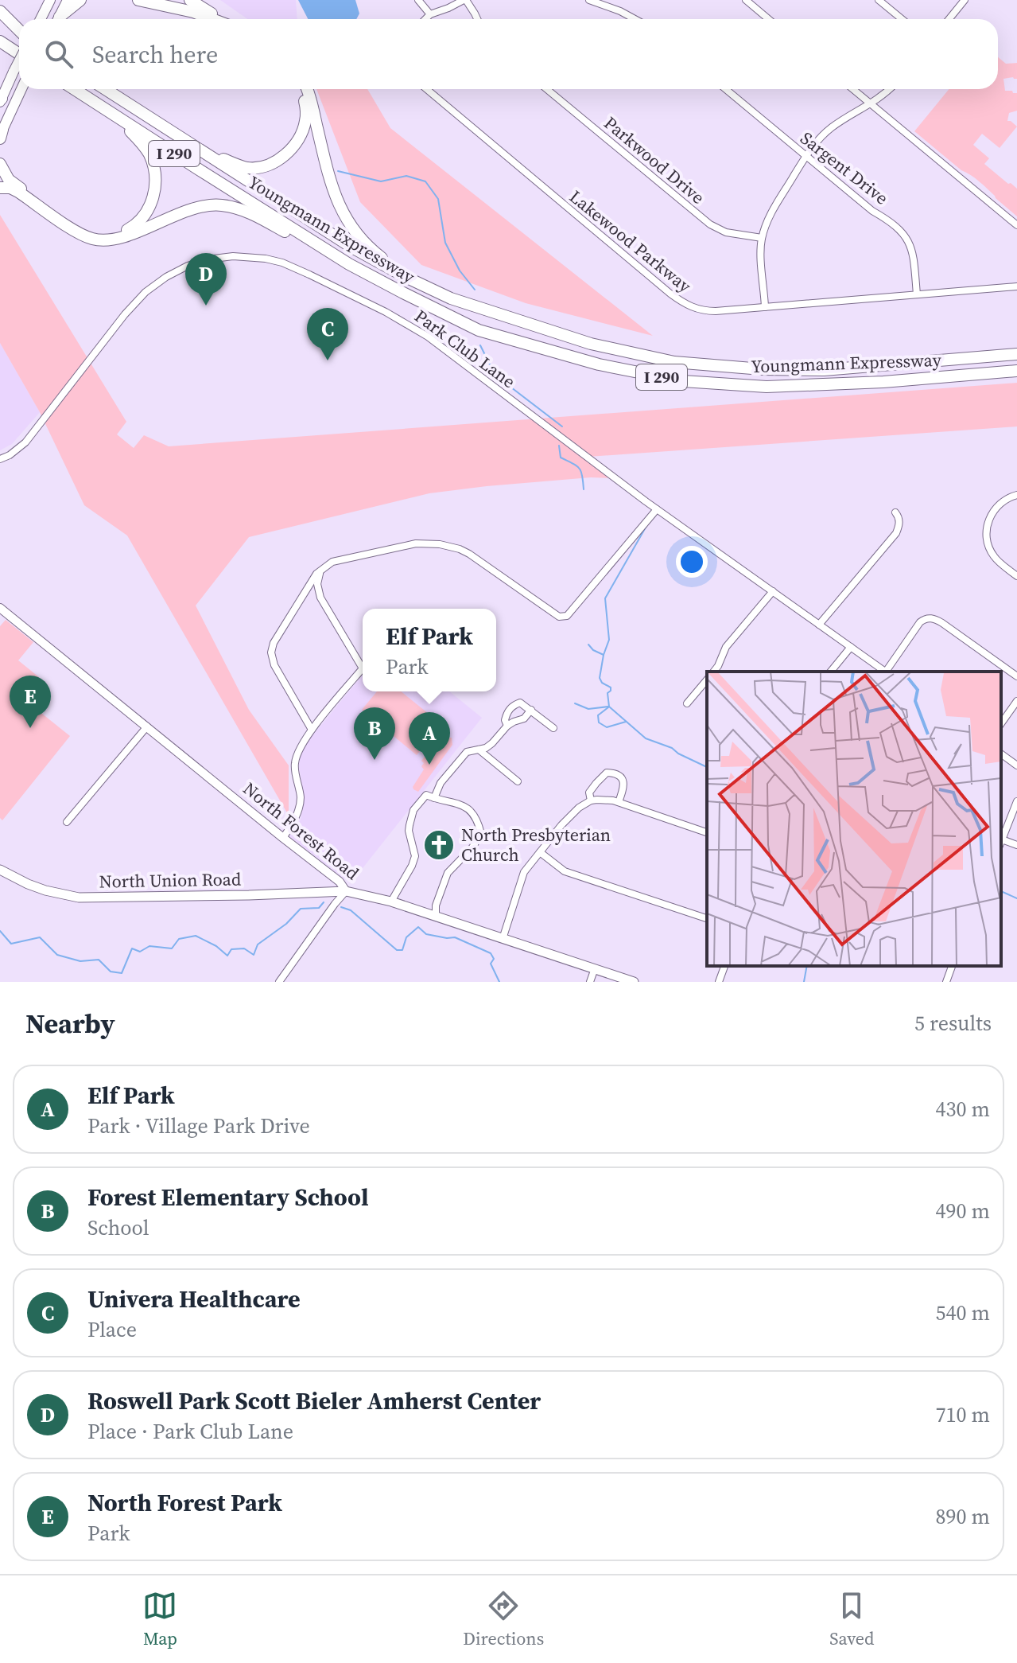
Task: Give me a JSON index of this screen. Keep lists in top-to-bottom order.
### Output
{
  "streets": {
    "highway": ["I 290", "Youngmann Expressway"],
    "main road": ["North Forest Road", "North Union Road"],
    "street": [
      "Parkwood Drive",
      "Sargent Drive",
      "Lakewood Parkway",
      "Park Club Lane"
    ]
  },
  "crossings": [
    ["Sargent Drive", "Lakewood Parkway"],
    ["North Forest Road", "North Union Road"]
  ],
  "places": {
    "church": ["North Presbyterian Church"]
  },
  "page": {
    "search": "Search here",
    "pins": [
      "D",
      "C",
      "E",
      "B",
      "A"
    ],
    "popup": ["Elf Park", "Park"],
    "heading": ["Nearby", "5 results"],
    "list": [
      {
        "mark": "A",
        "name": "Elf Park",
        "note": "Park · Village Park Drive",
        "value": "430 m"
      },
      {
        "mark": "B",
        "name": "Forest Elementary School",
        "note": "School",
        "value": "490 m"
      },
      {
        "mark": "C",
        "name": "Univera Healthcare",
        "note": "Place",
        "value": "540 m"
      },
      {
        "mark": "D",
        "name": "Roswell Park Scott Bieler Amherst Center",
        "note": "Place · Park Club Lane",
        "value": "710 m"
      },
      {
        "mark": "E",
        "name": "North Forest Park",
        "note": "Park",
        "value": "890 m"
      }
    ],
    "nav": ["Map", "Directions", "Saved"]
  }
}
